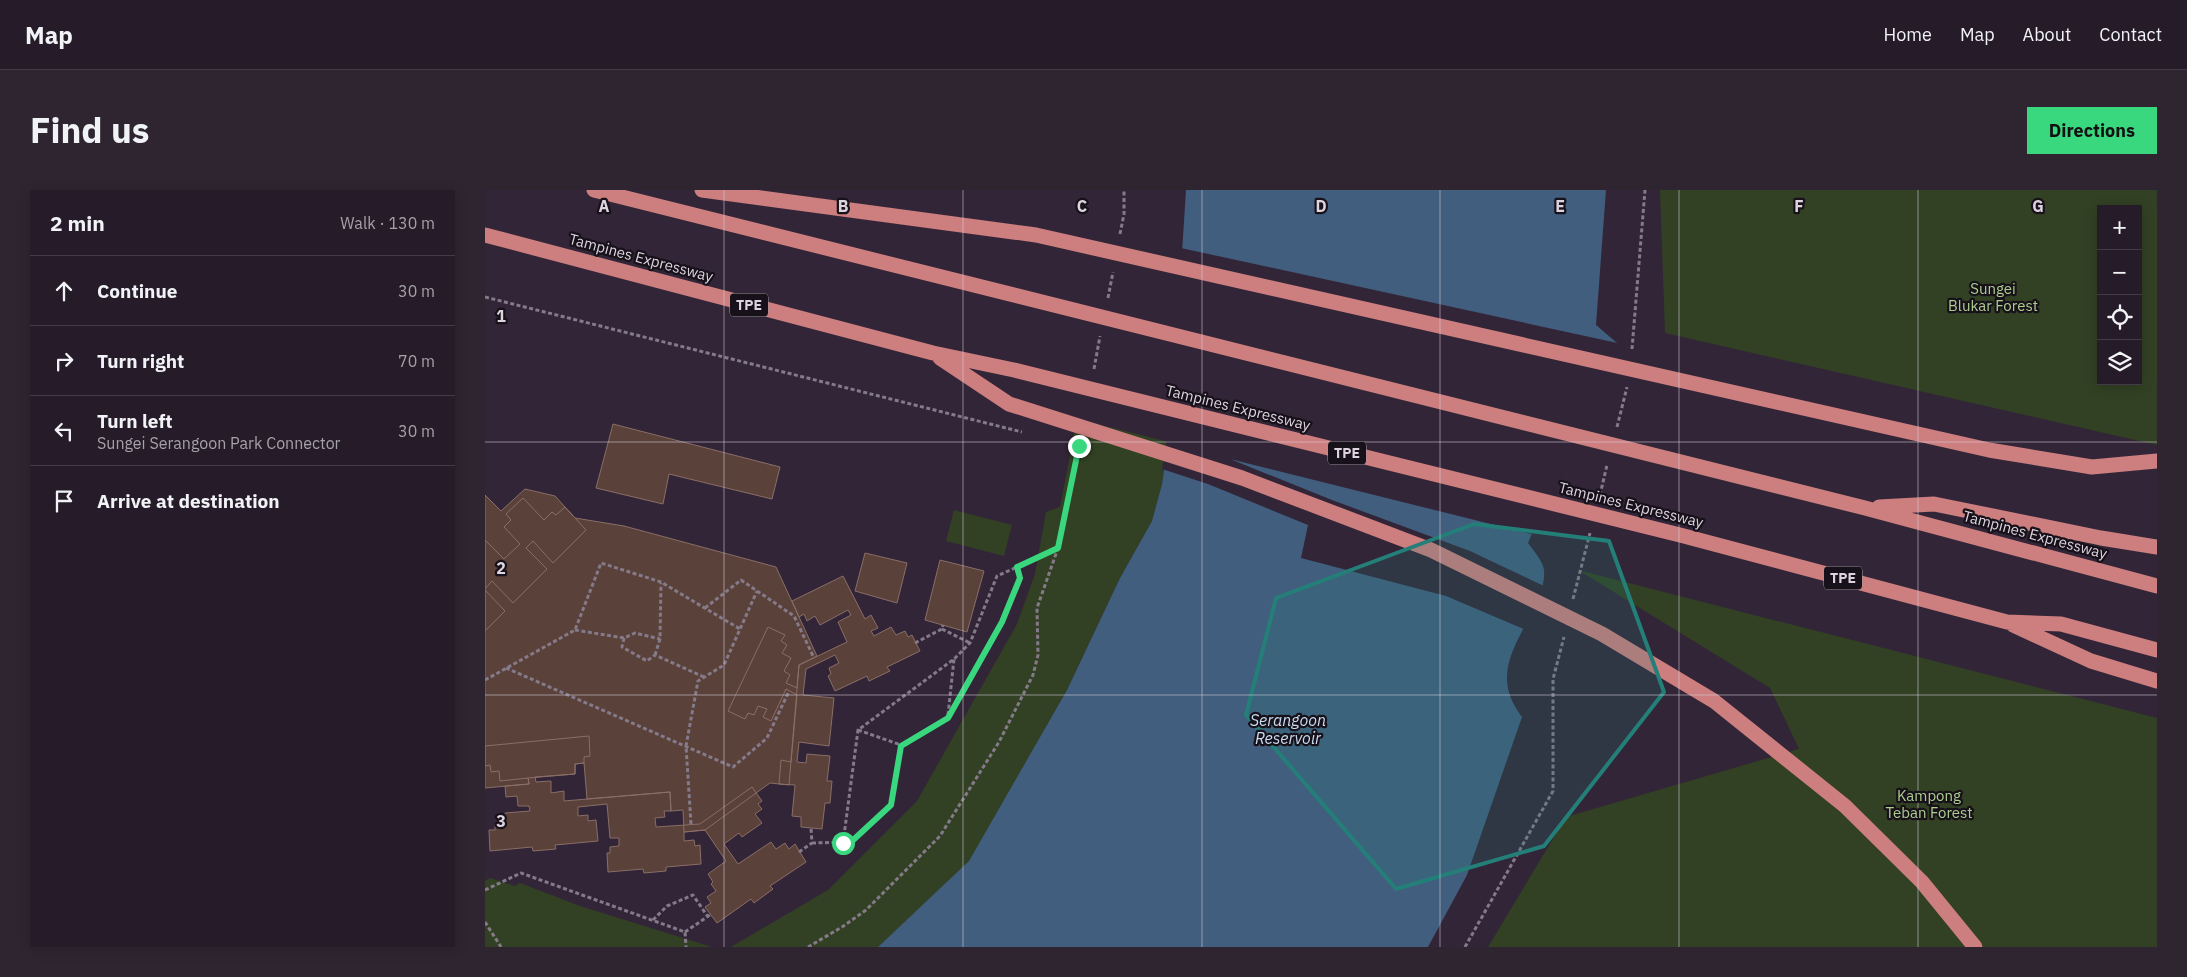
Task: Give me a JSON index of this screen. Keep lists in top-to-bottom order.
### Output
{
  "streets": {
    "highway": ["Tampines Expressway", "TPE"]
  },
  "water": ["Serangoon Reservoir"],
  "parks": ["Sungei Blukar Forest", "Kampong Teban Forest"],
  "page": {
    "header": "Map",
    "nav": [
      "Home",
      "Map",
      "About",
      "Contact"
    ],
    "title": "Find us",
    "buttons": "Directions",
    "heading": ["2 min", "Walk · 130 m"],
    "map_buttons": ["+", "−"],
    "list": [
      ["Continue", "30 m"],
      ["Turn right", "70 m"],
      ["Turn left", "Sungei Serangoon Park Connector", "30 m"],
      "Arrive at destination"
    ]
  },
  "grid": {
    "columns": [
      "A",
      "B",
      "C",
      "D",
      "E",
      "F",
      "G"
    ],
    "rows": ["1", "2", "3"]
  }
}
